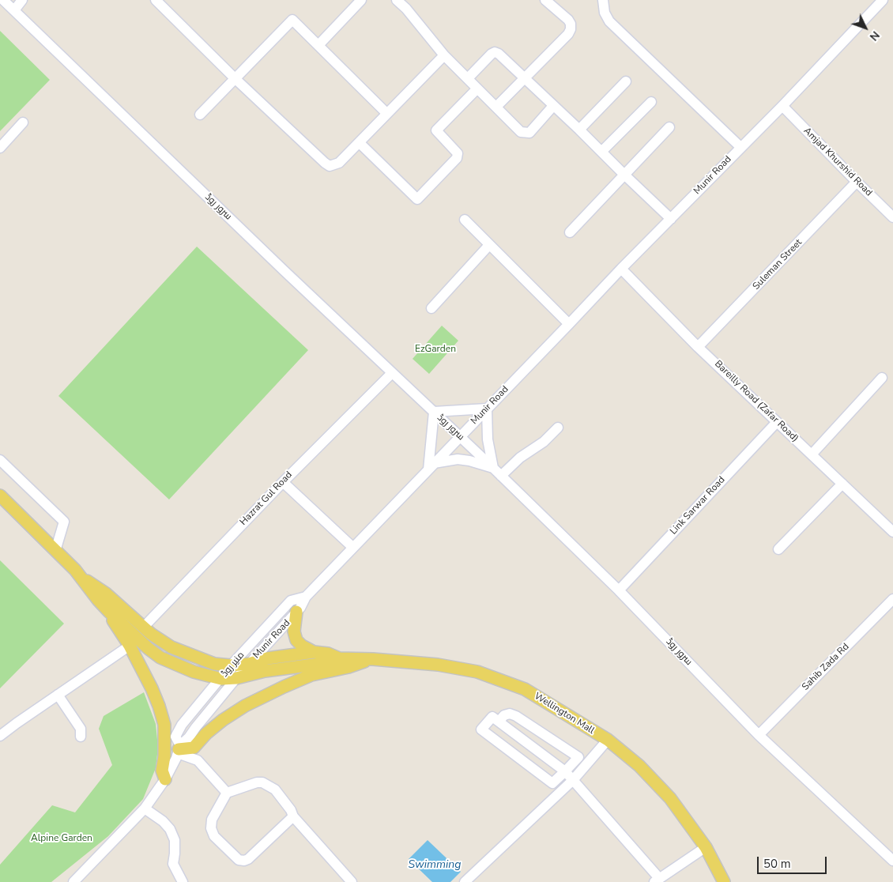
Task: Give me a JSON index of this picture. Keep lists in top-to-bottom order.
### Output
{
  "streets": {
    "main road": ["Wellington Mall"],
    "street": [
      "Amjad Khurshid Road",
      "Munir Road",
      "سرور روڈ",
      "Suleman Street",
      "Bareilly Road (Zafar Road)",
      "Hazrat Gul Road",
      "Link Sarwar Road",
      "منیر روڈ",
      "Sahib Zada Rd"
    ]
  },
  "crossings": [
    ["Amjad Khurshid Road", "Munir Road"],
    ["Amjad Khurshid Road", "Suleman Street"],
    ["Munir Road", "سرور روڈ"],
    ["Munir Road", "Bareilly Road (Zafar Road)"],
    ["Munir Road", "منیر روڈ"],
    ["Munir Road", "Wellington Mall"],
    ["سرور روڈ", "Hazrat Gul Road"],
    ["سرور روڈ", "Link Sarwar Road"],
    ["سرور روڈ", "Sahib Zada Rd"],
    ["Suleman Street", "Bareilly Road (Zafar Road)"],
    ["Bareilly Road (Zafar Road)", "Link Sarwar Road"],
    ["Hazrat Gul Road", "Wellington Mall"],
    ["منیر روڈ", "Wellington Mall"]
  ],
  "water": ["Swimming"],
  "parks": ["EzGarden", "Alpine Garden"],
  "scale_bar": "50 m",
  "north": "bottom right"
}
